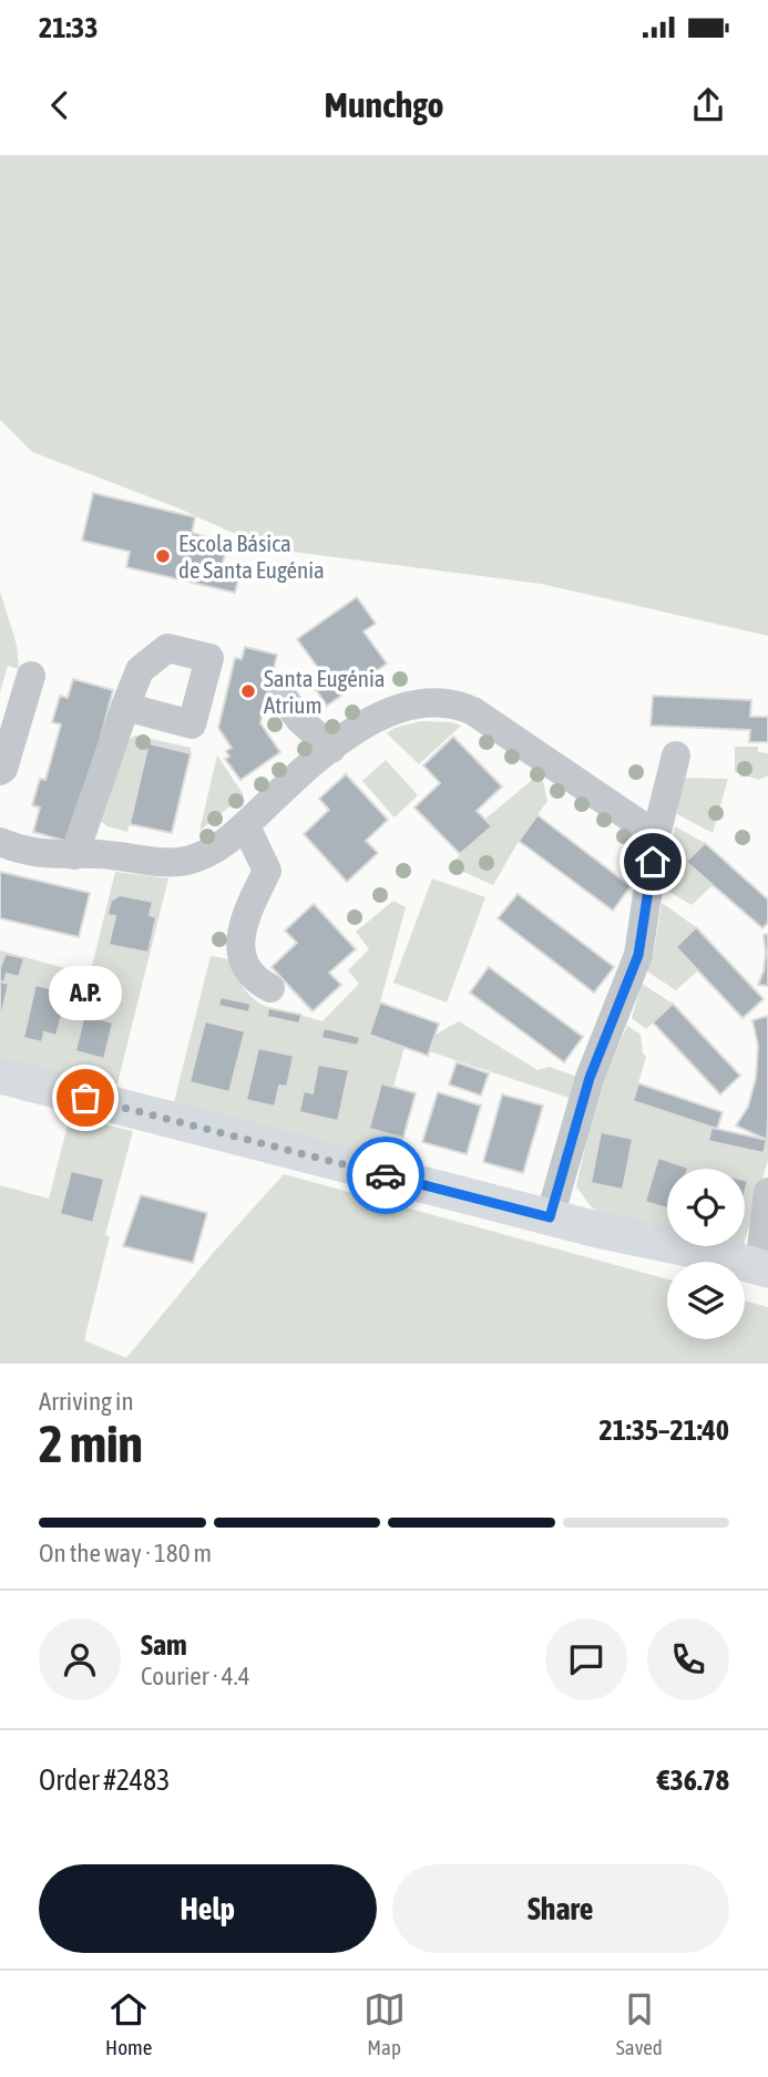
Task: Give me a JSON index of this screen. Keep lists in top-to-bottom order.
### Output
{
  "places": ["Escola Básica de Santa Eugénia", "Santa Eugénia Atrium", "A.P."],
  "page": {
    "status": "21:33",
    "header": "Munchgo",
    "bubble": "A.P.",
    "heading": ["2 min", "Arriving in", "21:35–21:40"],
    "panel": [
      "Sam",
      "Courier · 4.4",
      "Order #2483",
      "€36.78"
    ],
    "bar": "On the way · 180 m",
    "buttons": ["Help", "Share"],
    "tabs": ["Home", "Map", "Saved"]
  }
}
